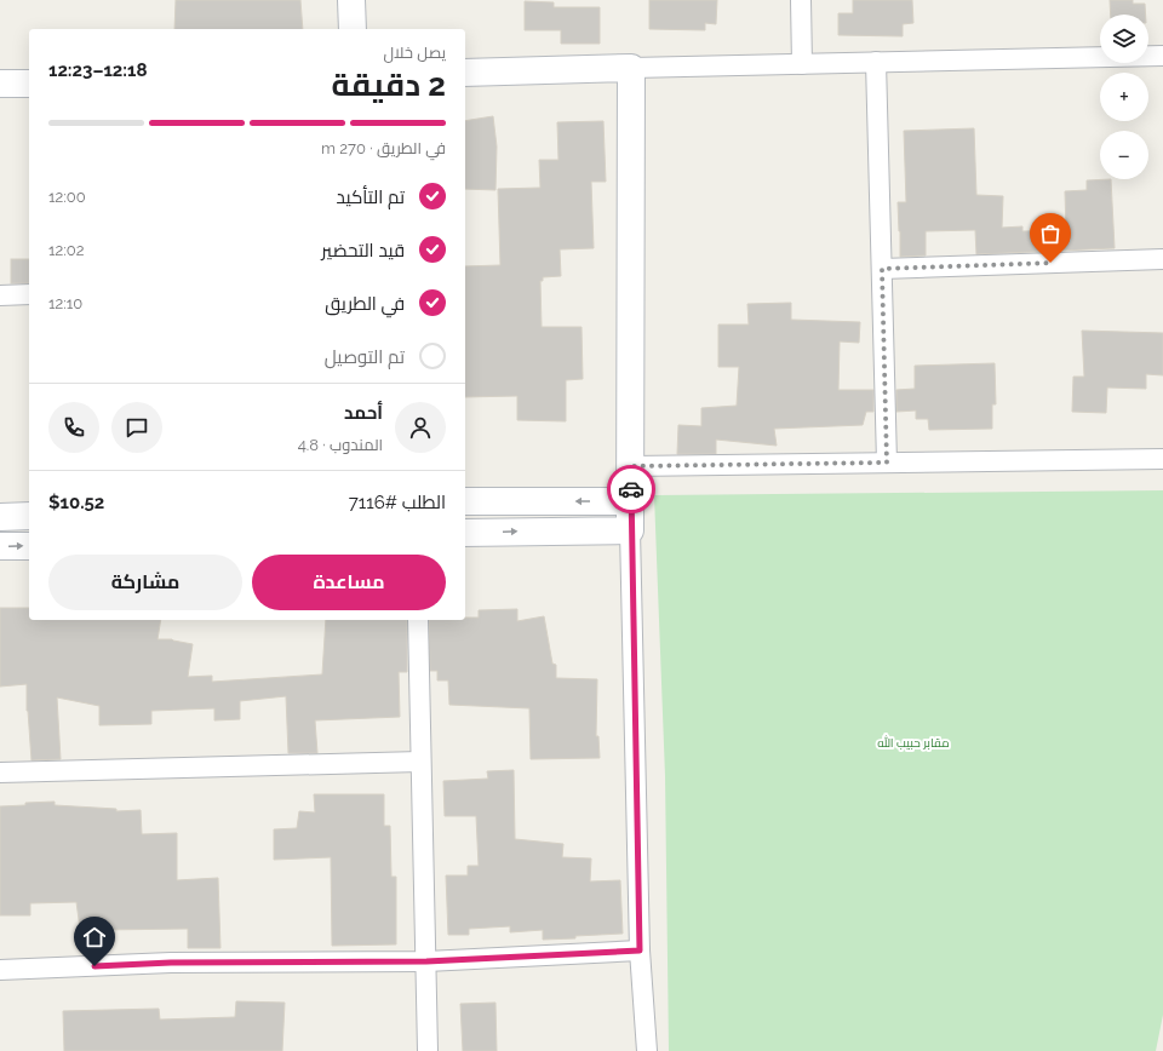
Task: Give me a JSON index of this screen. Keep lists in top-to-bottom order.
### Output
{
  "parks": ["مقابر حبيب الله"],
  "page": {
    "map_buttons": ["+", "−"],
    "heading": ["2 دقيقة", "يصل خلال", "12:18–12:23"],
    "panel": [
      "أحمد",
      "المندوب · 4.8",
      "الطلب #7116",
      "$10.52"
    ],
    "bar": "في الطريق · 270 m",
    "list": [
      ["تم التأكيد", "12:00"],
      ["قيد التحضير", "12:02"],
      ["في الطريق", "12:10"],
      "تم التوصيل"
    ],
    "buttons": ["مساعدة", "مشاركة"]
  }
}
